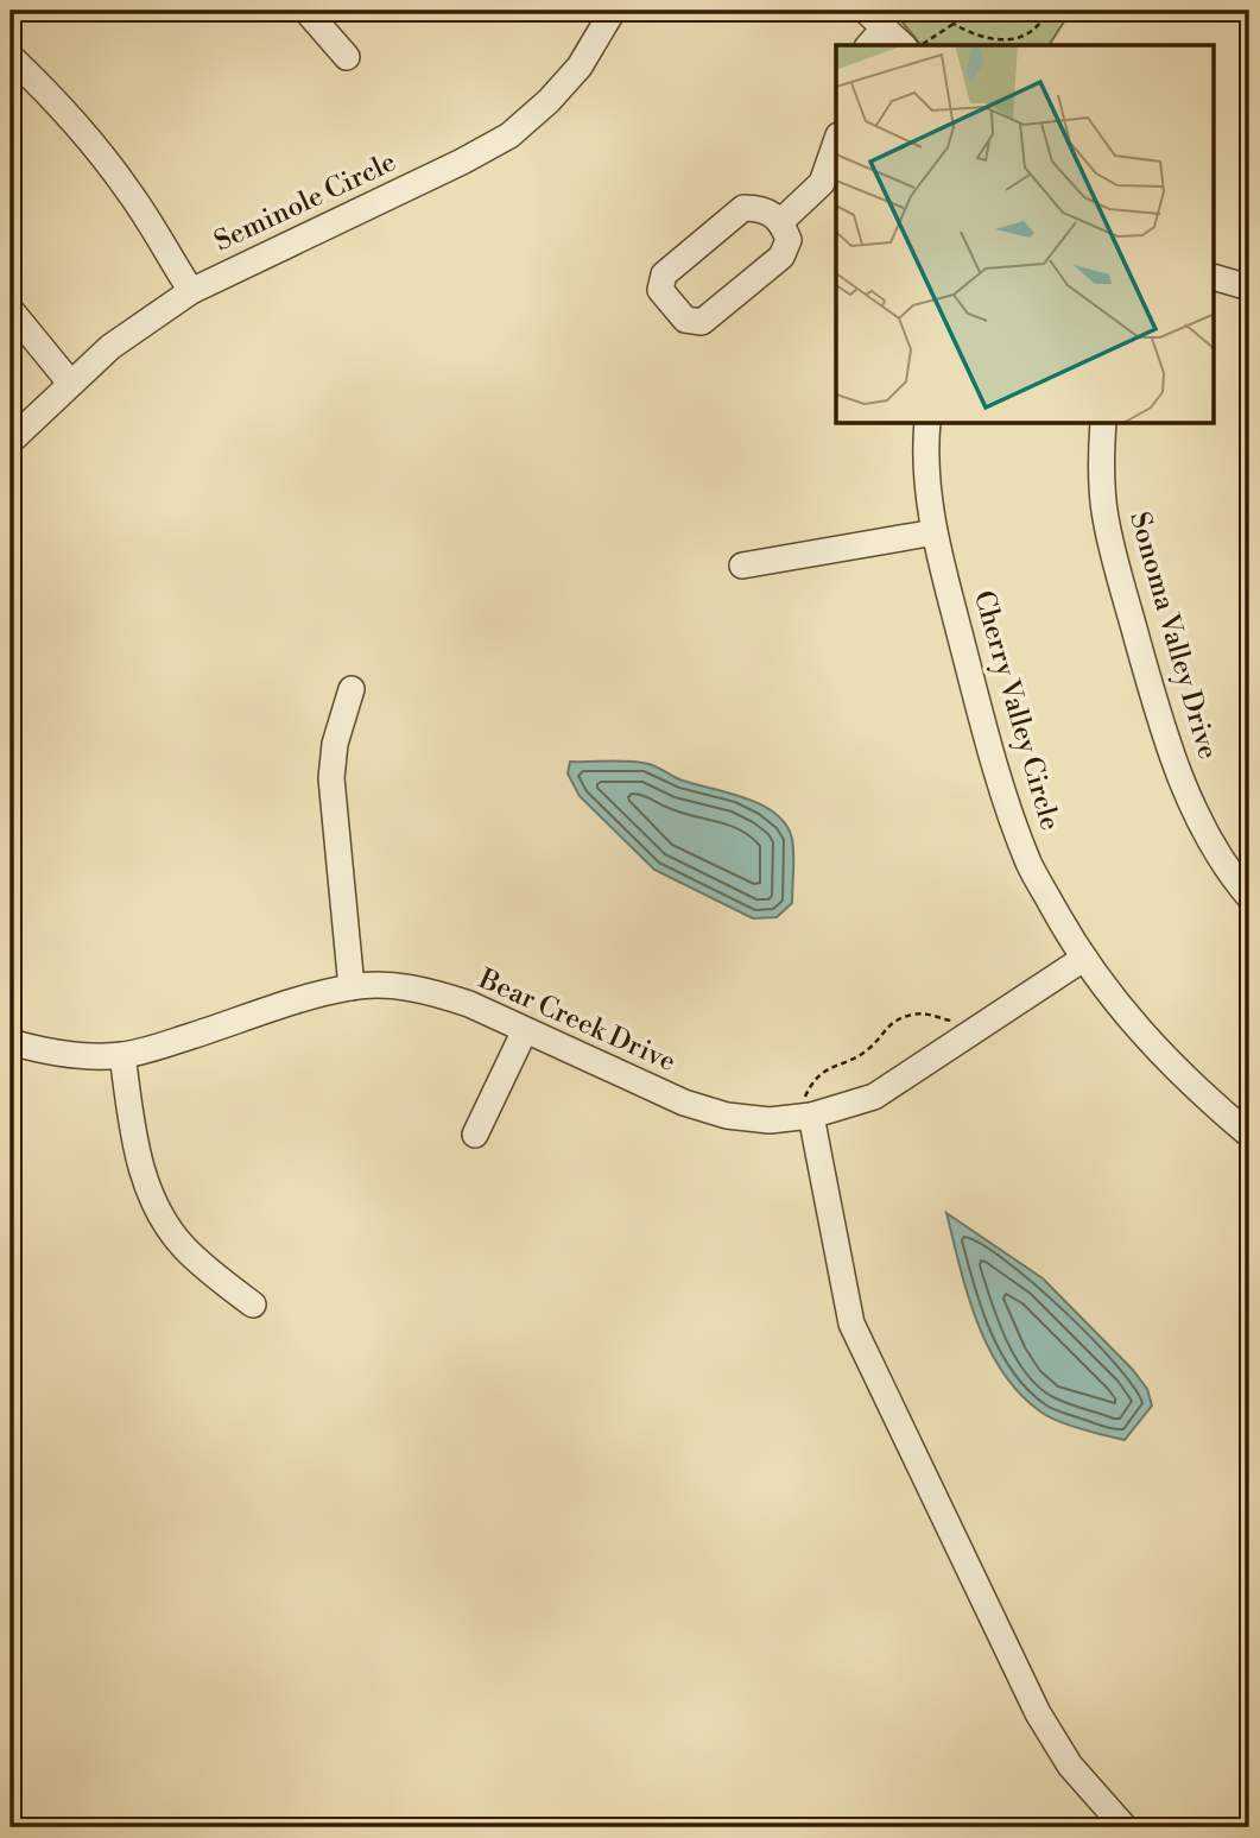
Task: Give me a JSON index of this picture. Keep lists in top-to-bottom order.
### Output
{
  "streets": {
    "street": [
      "Seminole Circle",
      "Sonoma Valley Drive",
      "Cherry Valley Circle",
      "Bear Creek Drive"
    ]
  },
  "crossings": [
    ["Cherry Valley Circle", "Bear Creek Drive"]
  ]
}
